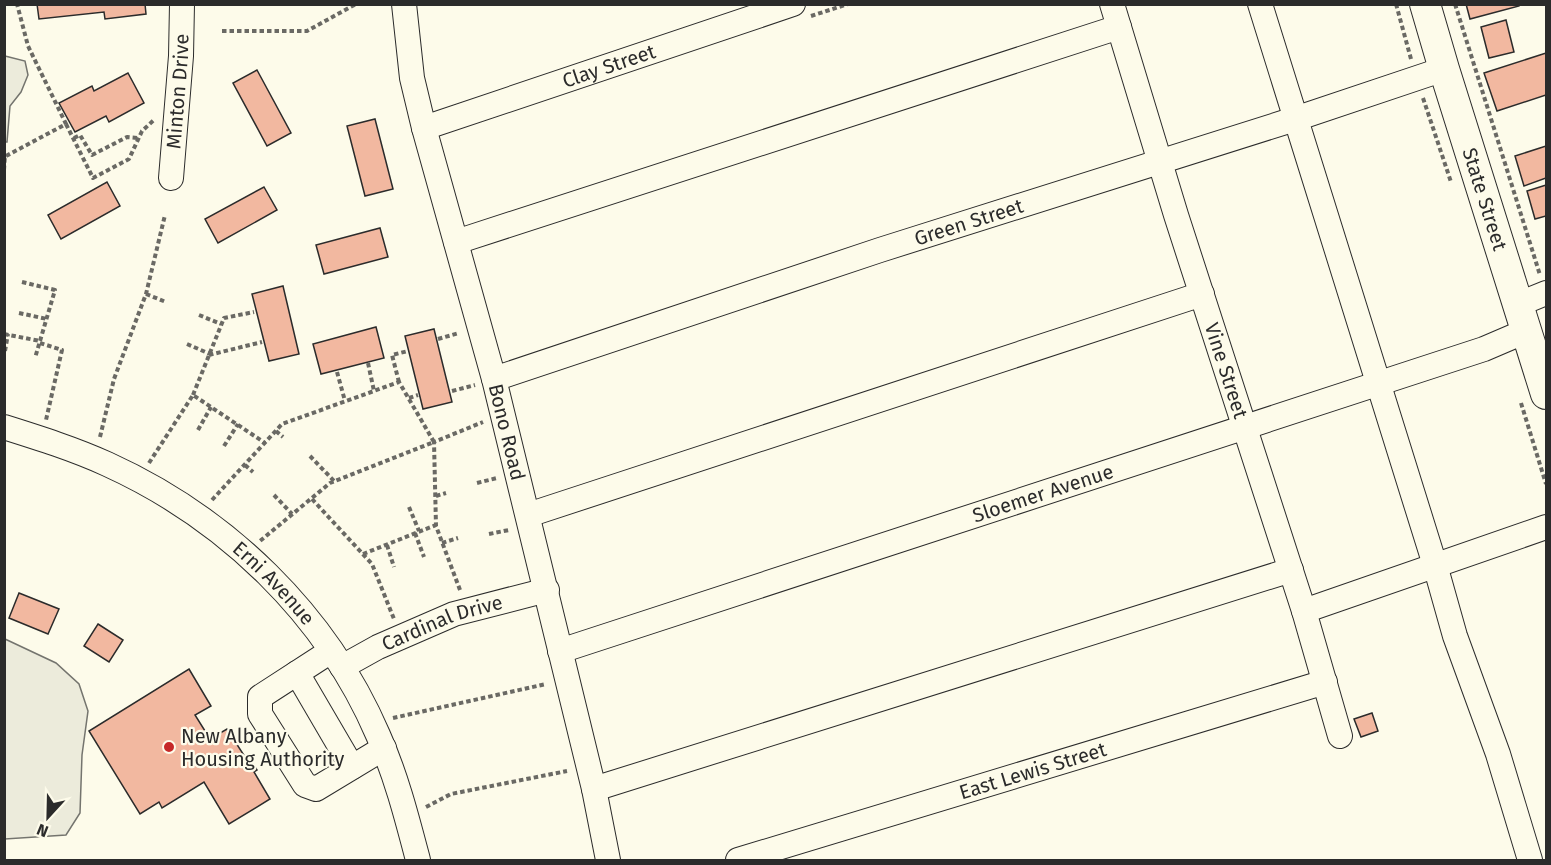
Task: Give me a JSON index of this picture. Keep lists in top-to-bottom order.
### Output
{
  "streets": {
    "main road": ["State Street"],
    "street": [
      "Clay Street",
      "Minton Drive",
      "Green Street",
      "Vine Street",
      "Bono Road",
      "Sloemer Avenue",
      "Erni Avenue",
      "Cardinal Drive",
      "East Lewis Street"
    ]
  },
  "crossings": [
    ["Clay Street", "Bono Road"],
    ["State Street", "Green Street"],
    ["State Street", "Sloemer Avenue"],
    ["Green Street", "Vine Street"],
    ["Green Street", "Bono Road"],
    ["Vine Street", "Sloemer Avenue"],
    ["Vine Street", "East Lewis Street"],
    ["Bono Road", "Sloemer Avenue"],
    ["Bono Road", "Cardinal Drive"],
    ["Erni Avenue", "Cardinal Drive"]
  ],
  "places": ["New Albany Housing Authority"],
  "north": "bottom"
}
